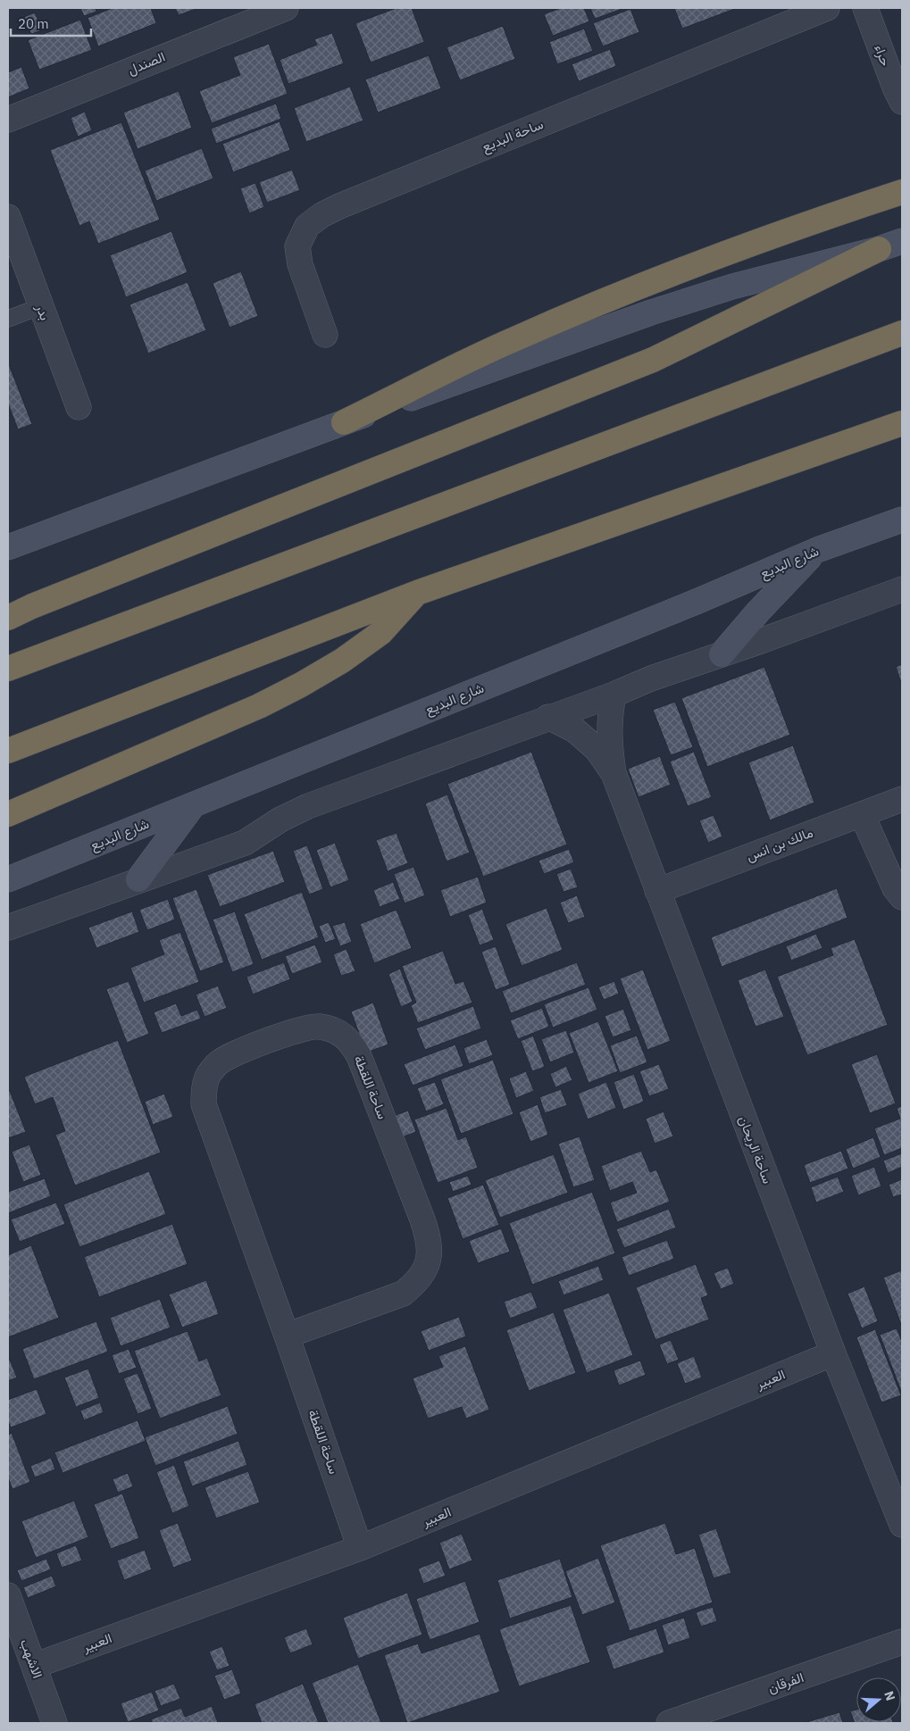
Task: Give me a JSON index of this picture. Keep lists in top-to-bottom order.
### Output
{
  "streets": {
    "main road": ["شارع البديع"],
    "street": [
      "حراء",
      "الصندل",
      "ساحة البديع",
      "بدر",
      "مالك بن انس",
      "ساحة اللقطة",
      "ساحة الريحان",
      "العبير",
      "الاشهب",
      "الفرقان"
    ]
  },
  "crossings": [
    ["مالك بن انس", "ساحة الريحان"],
    ["ساحة اللقطة", "العبير"],
    ["ساحة الريحان", "العبير"],
    ["العبير", "الاشهب"]
  ],
  "scale_bar": "20 m",
  "north": "right"
}
